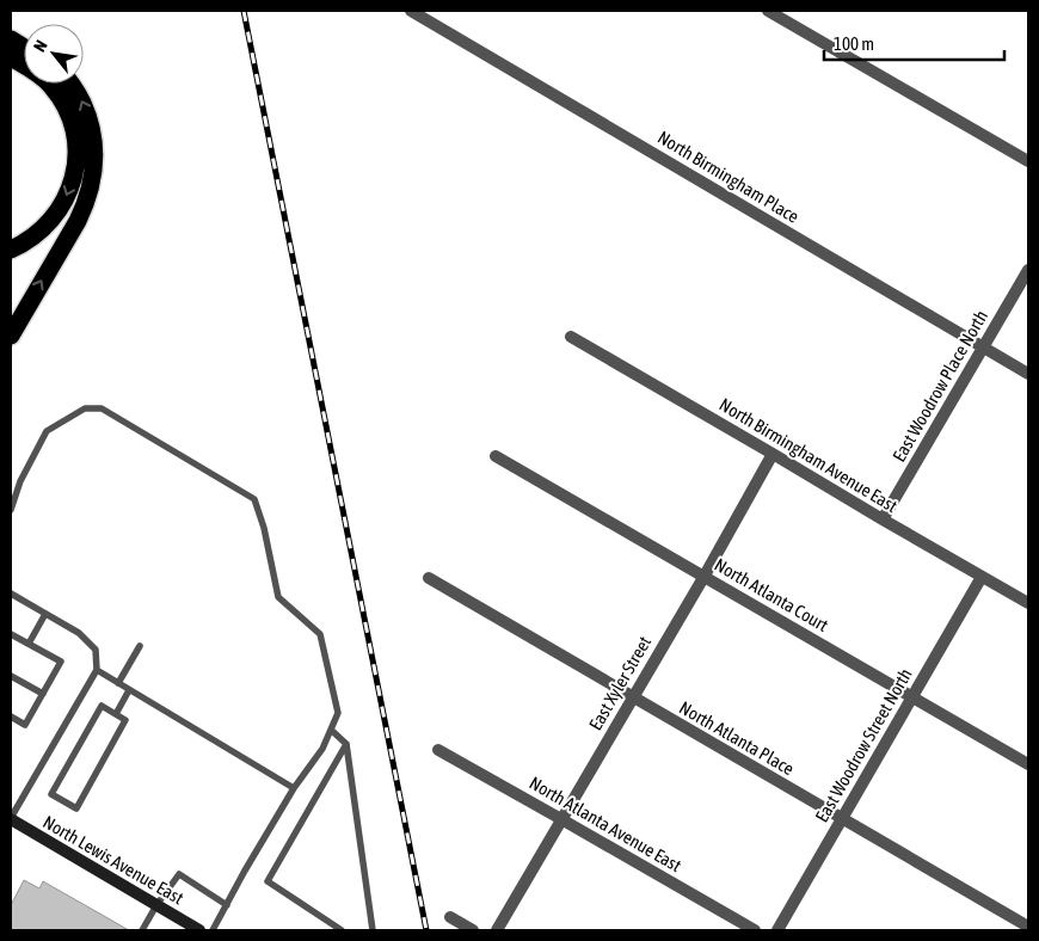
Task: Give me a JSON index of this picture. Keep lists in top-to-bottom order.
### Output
{
  "streets": {
    "main road": ["North Lewis Avenue East"],
    "street": [
      "North Birmingham Place",
      "East Woodrow Place North",
      "North Birmingham Avenue East",
      "North Atlanta Court",
      "East Xyler Street",
      "North Atlanta Place",
      "East Woodrow Street North",
      "North Atlanta Avenue East"
    ]
  },
  "crossings": [
    ["North Birmingham Place", "East Woodrow Place North"],
    ["East Woodrow Place North", "North Birmingham Avenue East"],
    ["North Birmingham Avenue East", "East Xyler Street"],
    ["North Birmingham Avenue East", "East Woodrow Street North"],
    ["North Atlanta Court", "East Xyler Street"],
    ["North Atlanta Court", "East Woodrow Street North"],
    ["East Xyler Street", "North Atlanta Place"],
    ["East Xyler Street", "North Atlanta Avenue East"],
    ["North Atlanta Place", "East Woodrow Street North"]
  ],
  "scale_bar": "100 m",
  "north": "top left"
}
